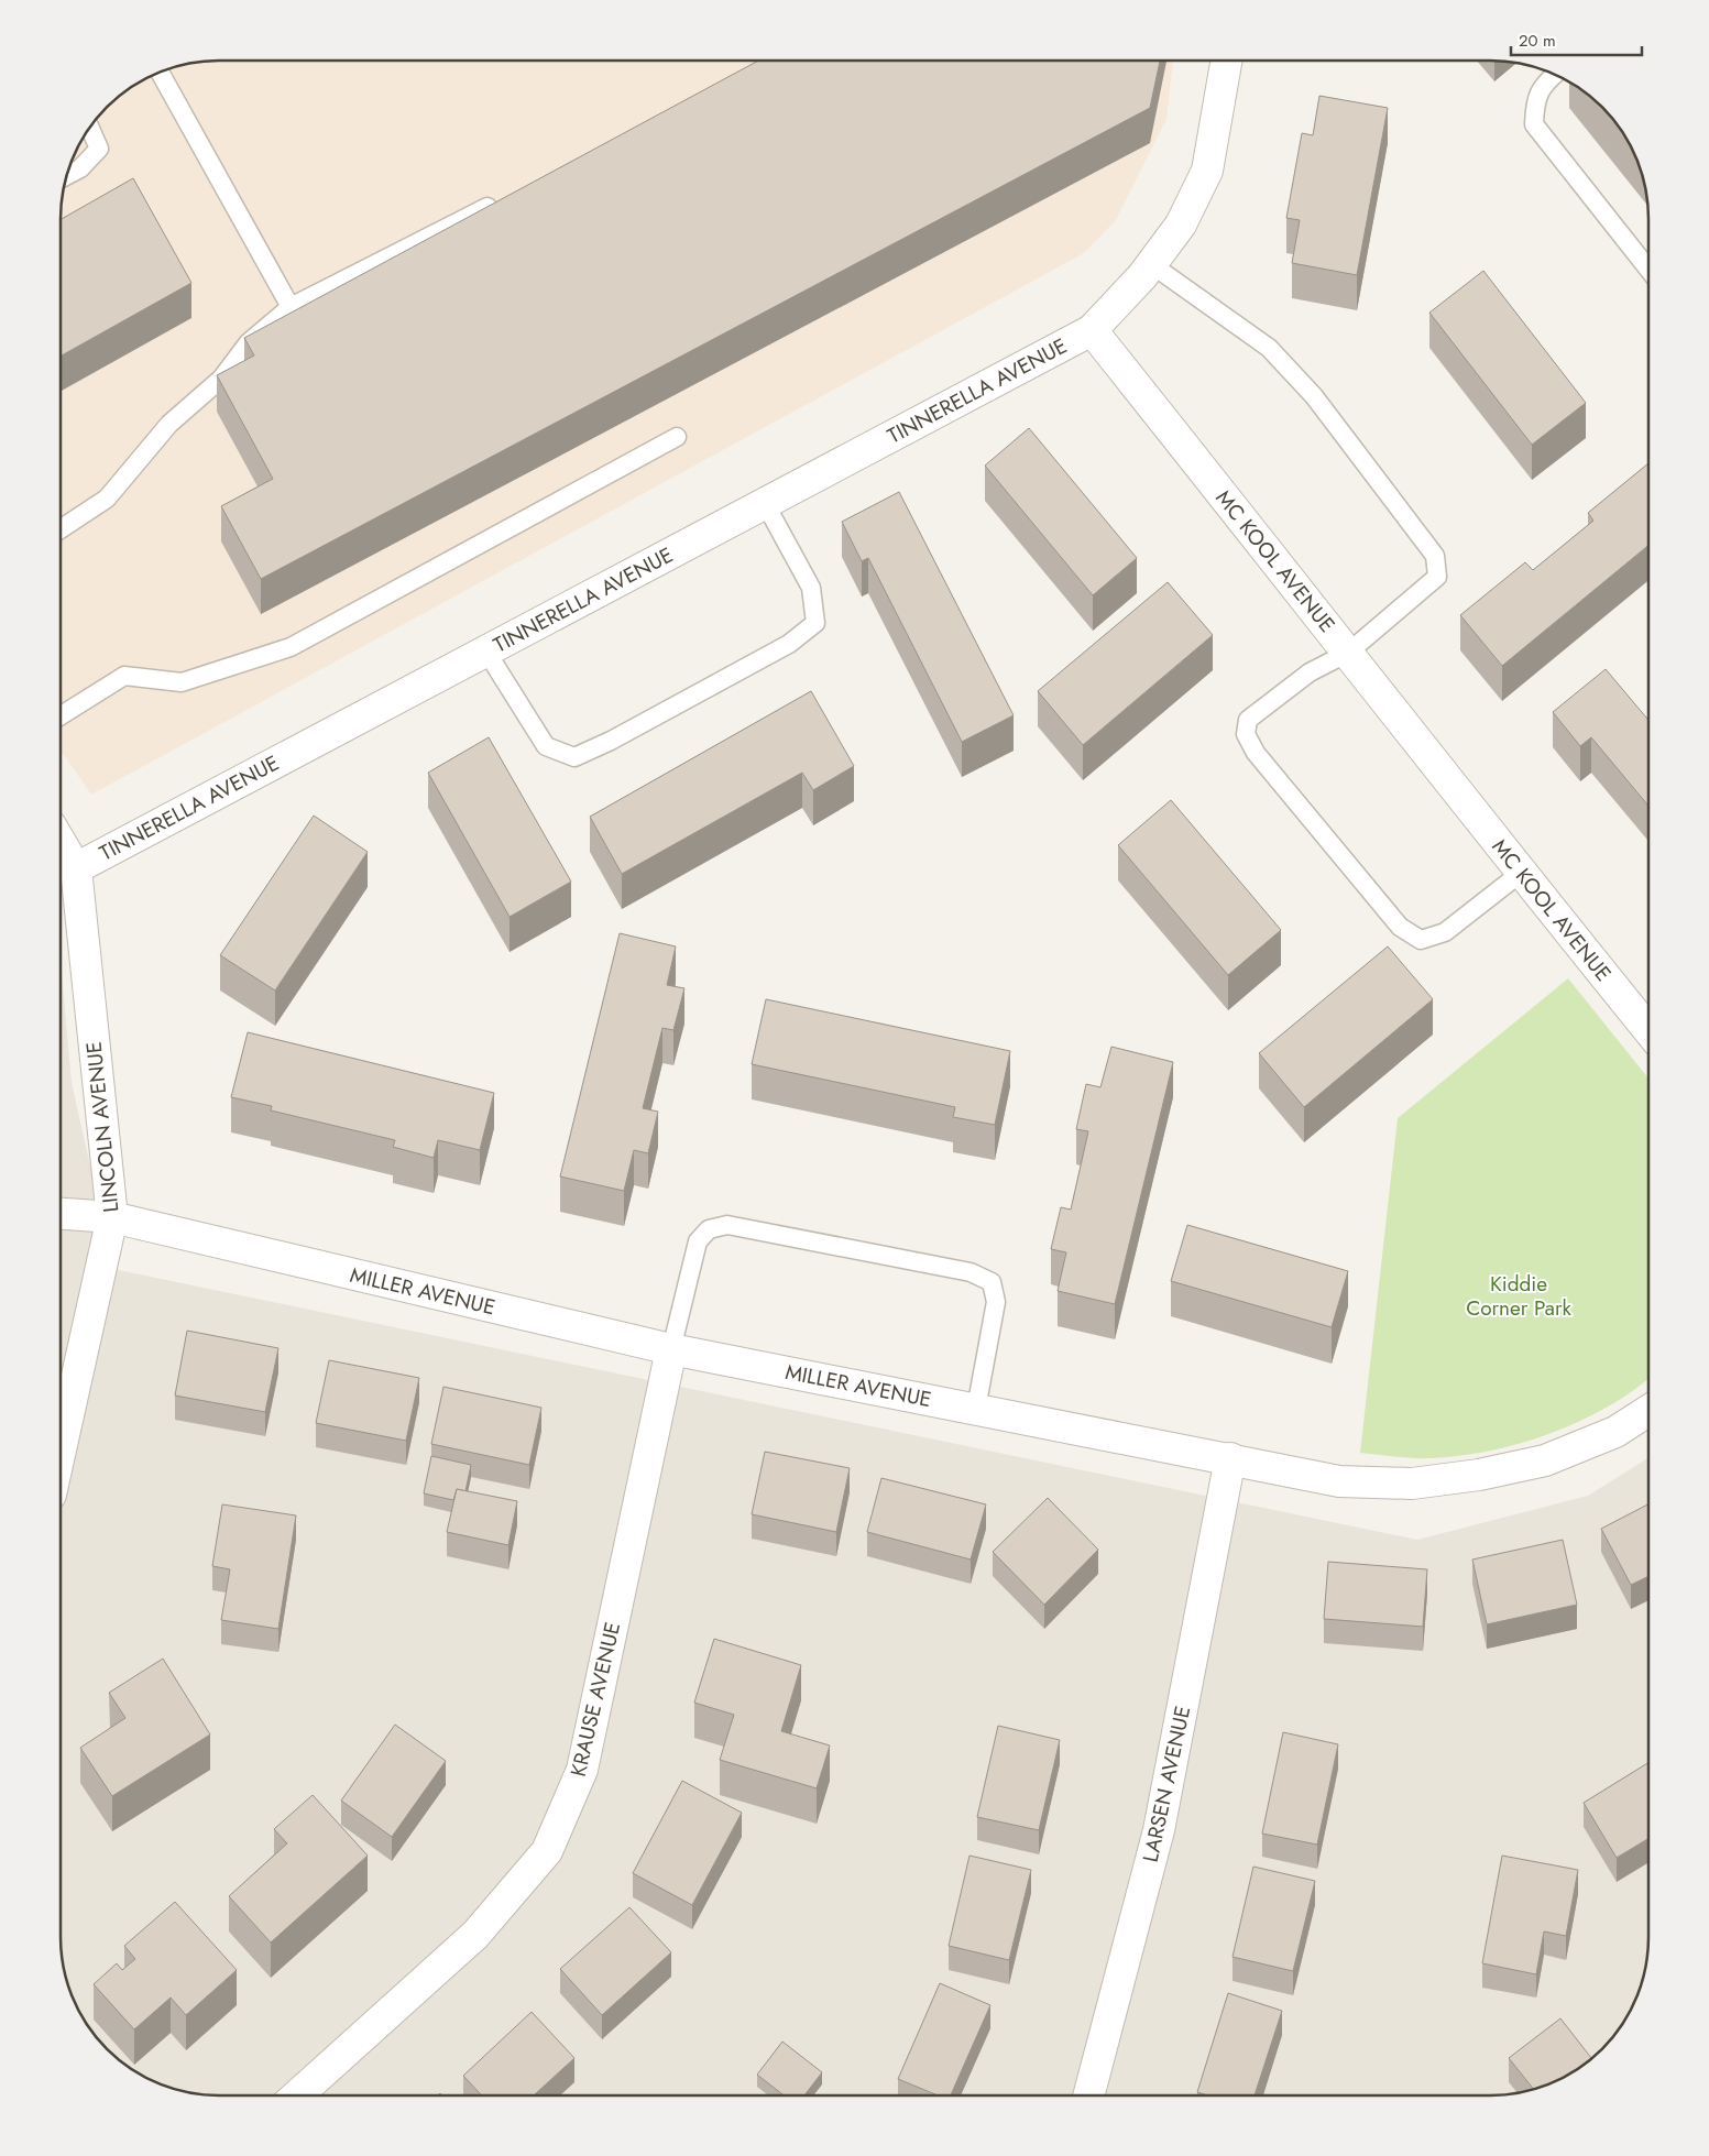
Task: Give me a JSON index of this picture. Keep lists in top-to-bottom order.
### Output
{
  "streets": {
    "street": [
      "TINNERELLA AVENUE",
      "MC KOOL AVENUE",
      "LINCOLN AVENUE",
      "MILLER AVENUE",
      "KRAUSE AVENUE",
      "LARSEN AVENUE"
    ]
  },
  "crossings": [
    ["TINNERELLA AVENUE", "MC KOOL AVENUE"],
    ["TINNERELLA AVENUE", "LINCOLN AVENUE"],
    ["LINCOLN AVENUE", "MILLER AVENUE"],
    ["MILLER AVENUE", "KRAUSE AVENUE"],
    ["MILLER AVENUE", "LARSEN AVENUE"]
  ],
  "parks": ["Kiddie Corner Park"],
  "scale_bar": "20 m"
}
